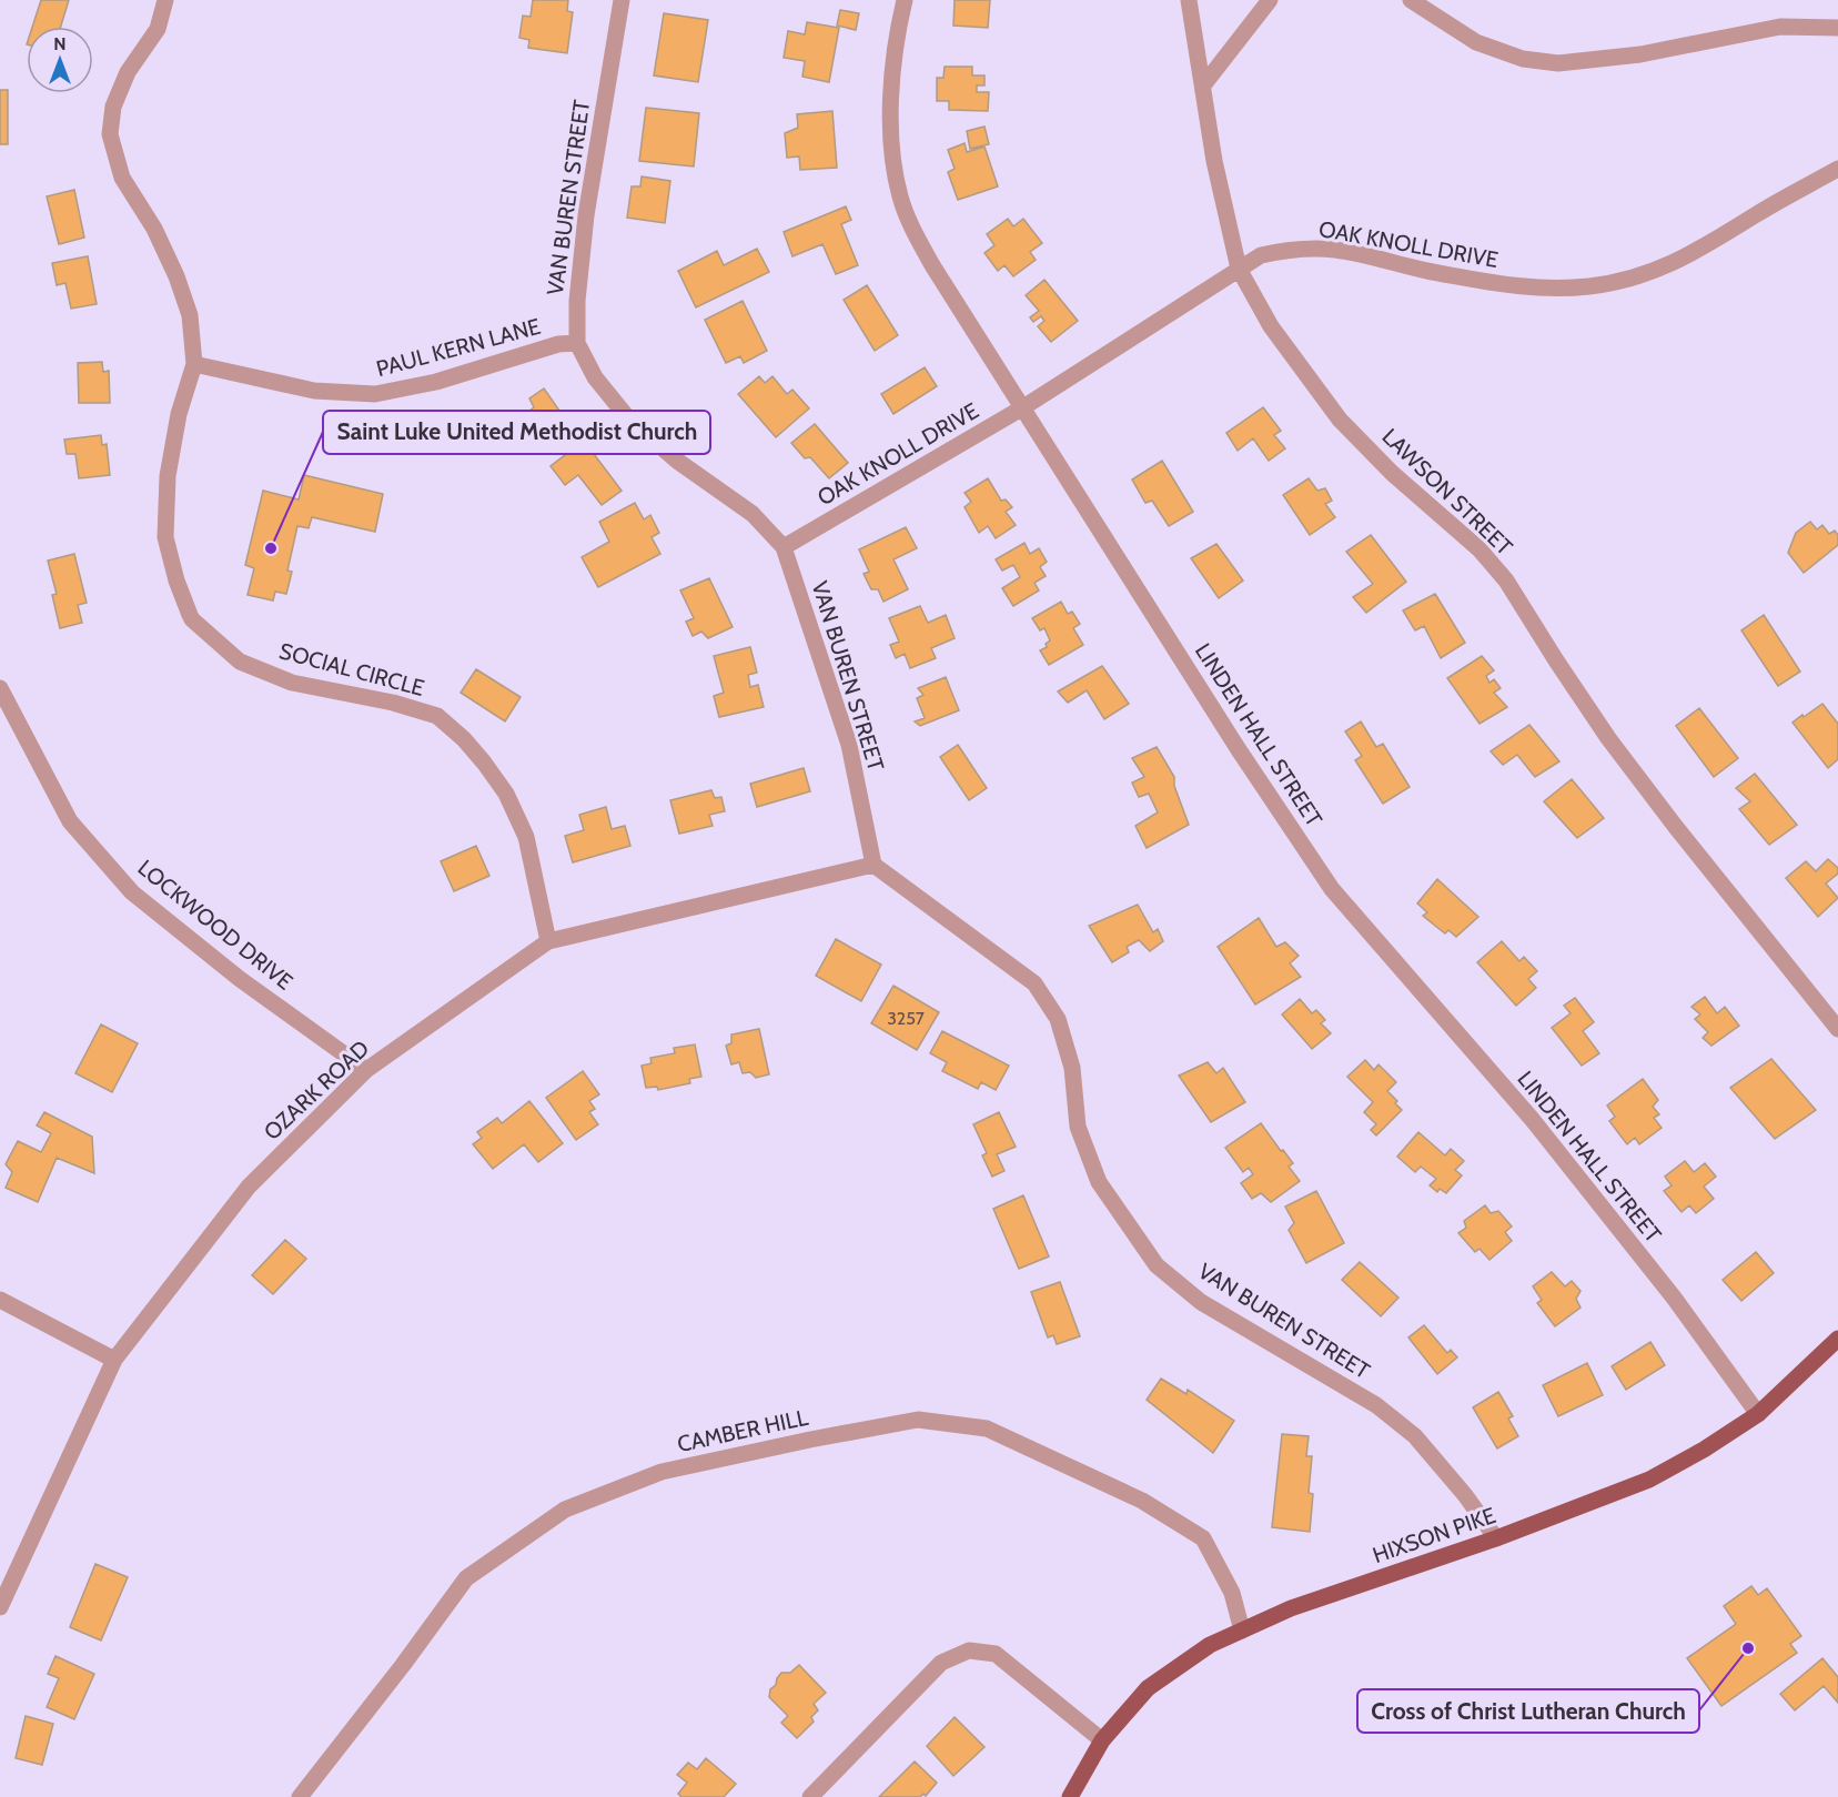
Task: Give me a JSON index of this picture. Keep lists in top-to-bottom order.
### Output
{
  "streets": {
    "main road": ["HIXSON PIKE"],
    "street": [
      "VAN BUREN STREET",
      "OAK KNOLL DRIVE",
      "PAUL KERN LANE",
      "LAWSON STREET",
      "SOCIAL CIRCLE",
      "LINDEN HALL STREET",
      "LOCKWOOD DRIVE",
      "OZARK ROAD",
      "CAMBER HILL"
    ]
  },
  "crossings": [
    ["VAN BUREN STREET", "OAK KNOLL DRIVE"],
    ["VAN BUREN STREET", "PAUL KERN LANE"],
    ["VAN BUREN STREET", "OZARK ROAD"],
    ["VAN BUREN STREET", "HIXSON PIKE"],
    ["OAK KNOLL DRIVE", "LAWSON STREET"],
    ["OAK KNOLL DRIVE", "LINDEN HALL STREET"],
    ["PAUL KERN LANE", "SOCIAL CIRCLE"],
    ["SOCIAL CIRCLE", "OZARK ROAD"],
    ["LINDEN HALL STREET", "HIXSON PIKE"],
    ["LOCKWOOD DRIVE", "OZARK ROAD"],
    ["CAMBER HILL", "HIXSON PIKE"]
  ],
  "places": ["Saint Luke United Methodist Church", "Cross of Christ Lutheran Church"],
  "house_numbers": ["3257"],
  "north": "top"
}
